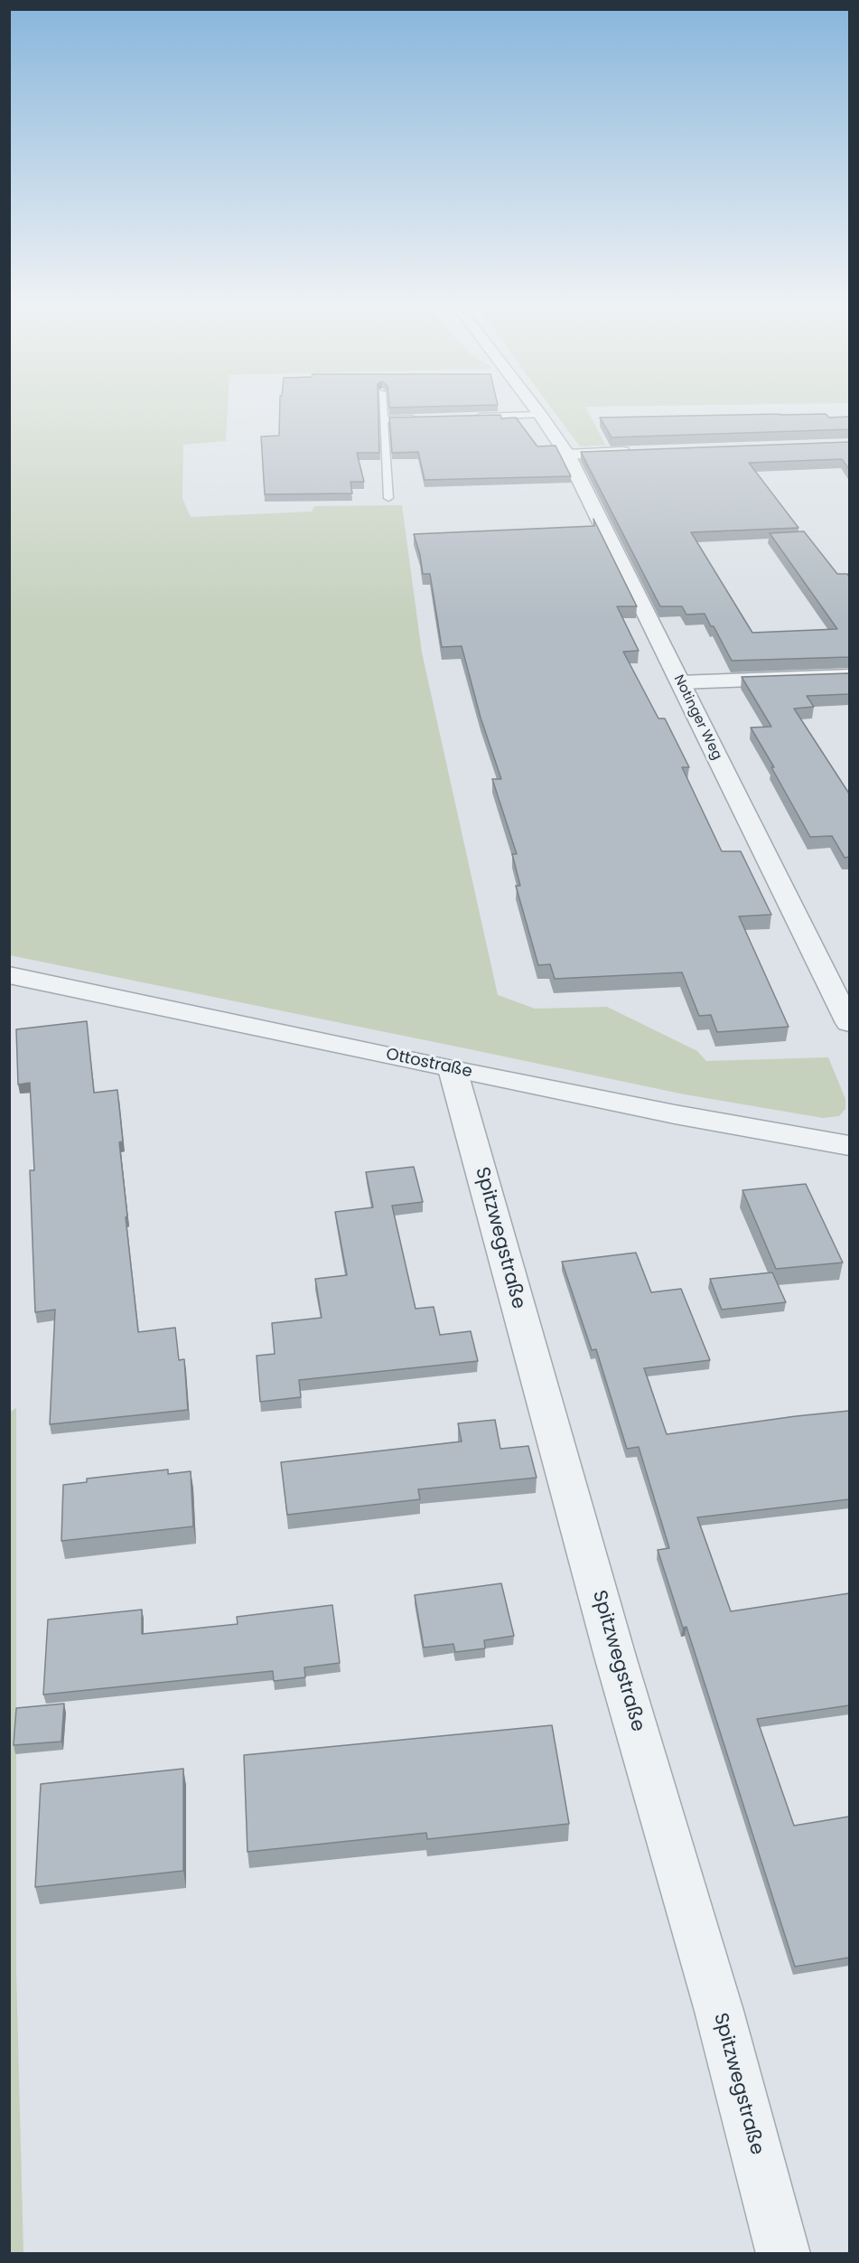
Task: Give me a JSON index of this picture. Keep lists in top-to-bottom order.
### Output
{
  "streets": {
    "street": ["Notinger Weg", "Ottostraße", "Spitzwegstraße"]
  },
  "crossings": [
    ["Ottostraße", "Spitzwegstraße"]
  ]
}
